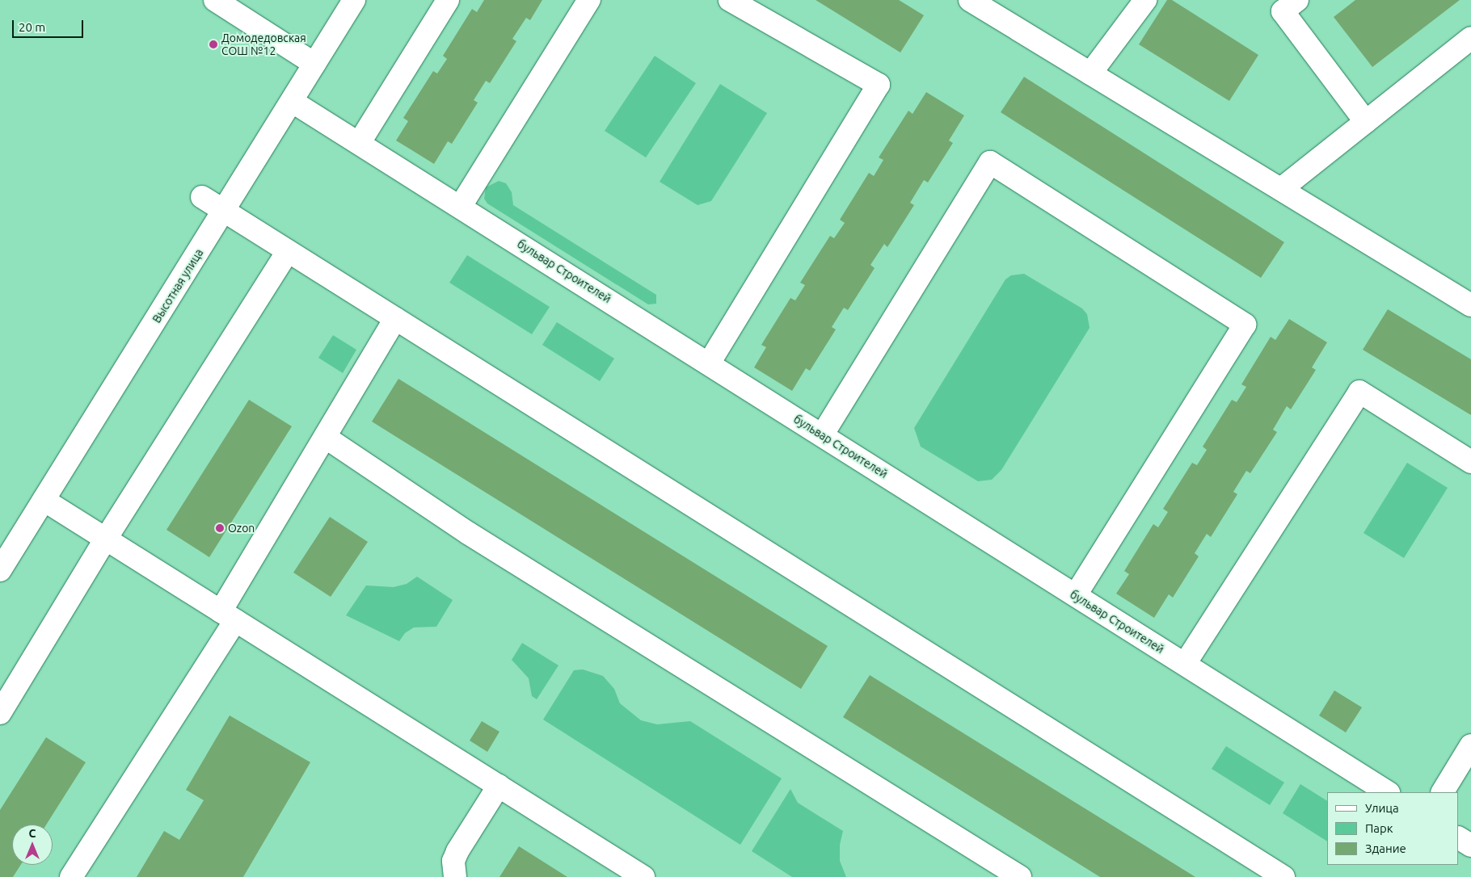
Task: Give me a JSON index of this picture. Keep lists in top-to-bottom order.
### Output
{
  "streets": {
    "street": ["бульвар Строителей", "Высотная улица"]
  },
  "crossings": [
    ["бульвар Строителей", "Высотная улица"]
  ],
  "places": ["Домодедовская СОШ №12", "Ozon"],
  "legend": ["Улица", "Парк", "Здание"],
  "scale_bar": "20 m",
  "north": "top"
}
